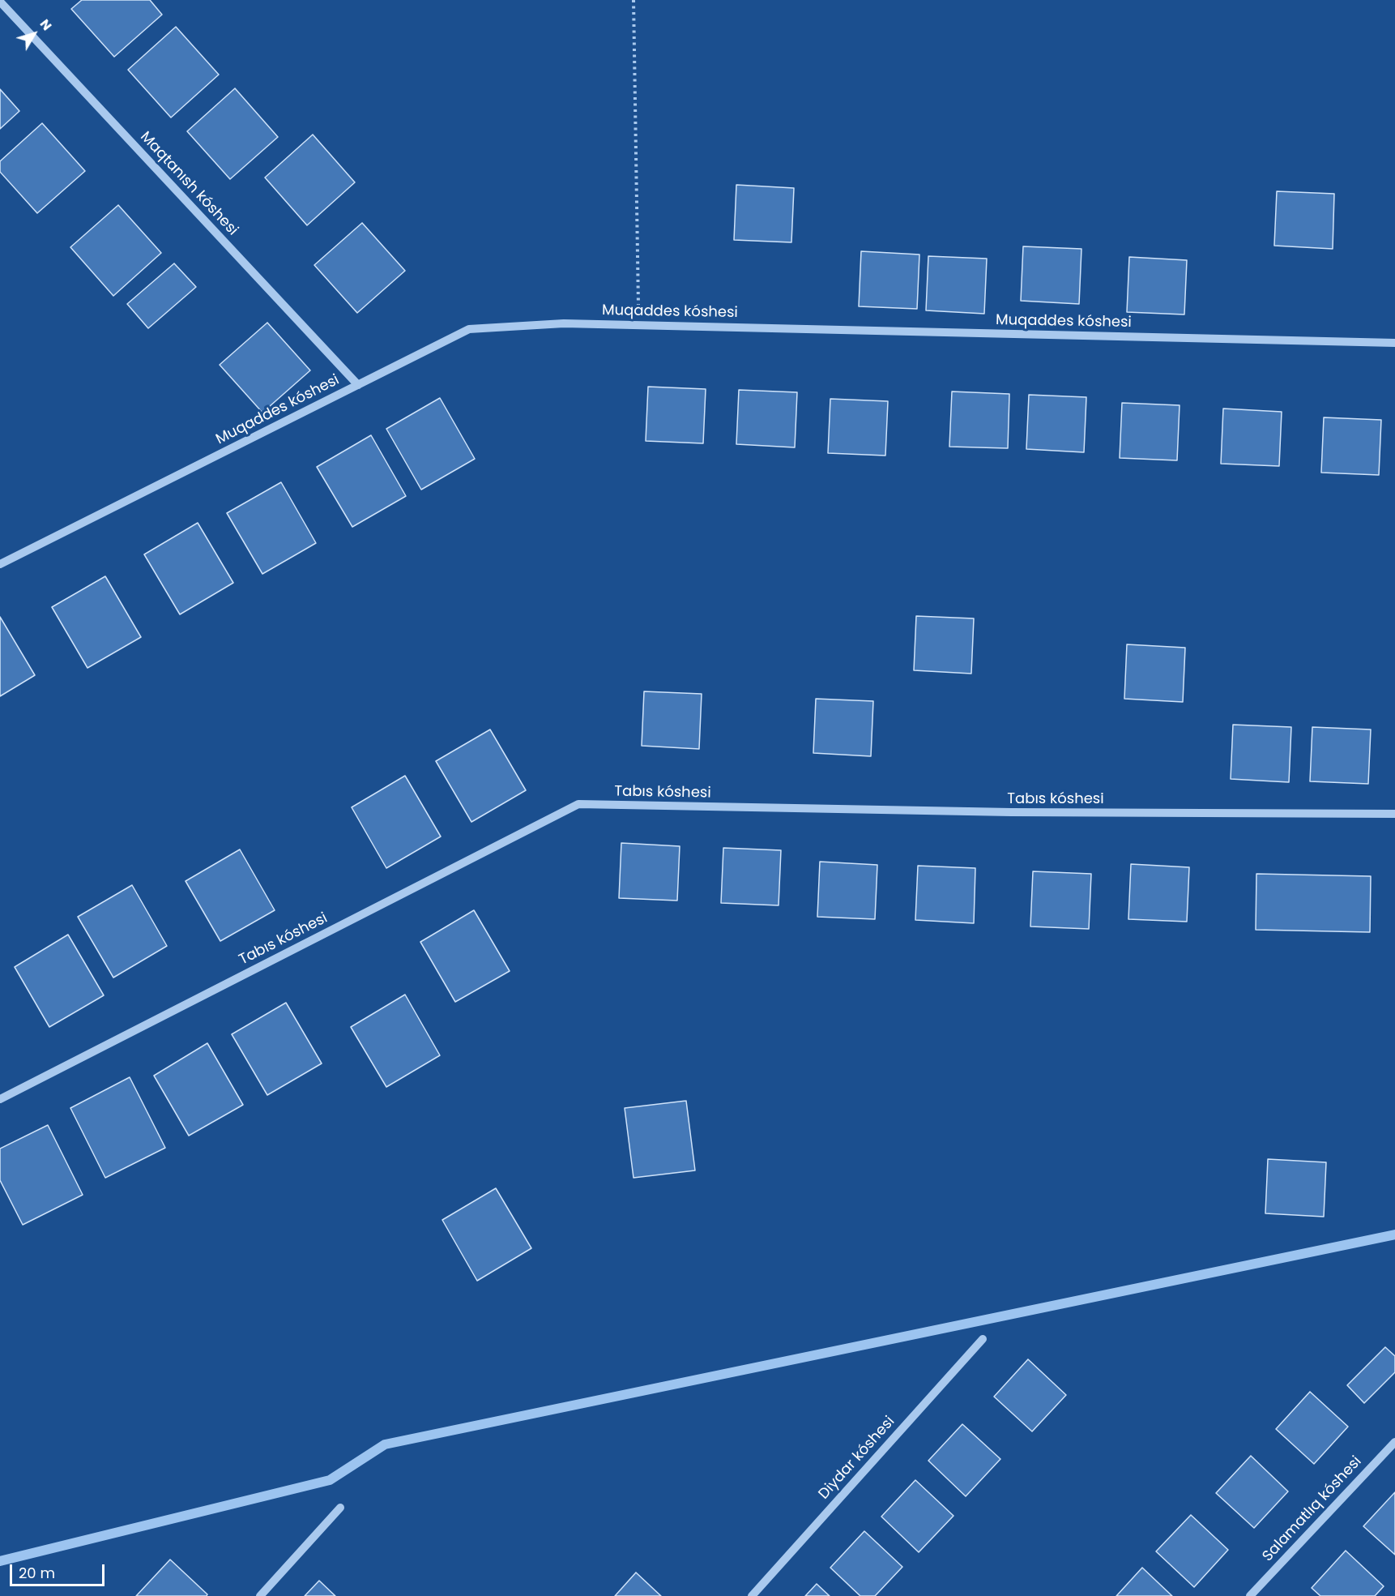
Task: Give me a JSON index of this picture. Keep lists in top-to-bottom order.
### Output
{
  "streets": {
    "street": [
      "Maqtanısh kóshesi",
      "Muqaddes kóshesi",
      "Tabıs kóshesi",
      "Diydar kóshesi",
      "Salamatlıq kóshesi"
    ]
  },
  "crossings": [
    ["Maqtanısh kóshesi", "Muqaddes kóshesi"]
  ],
  "scale_bar": "20 m",
  "north": "top right"
}
